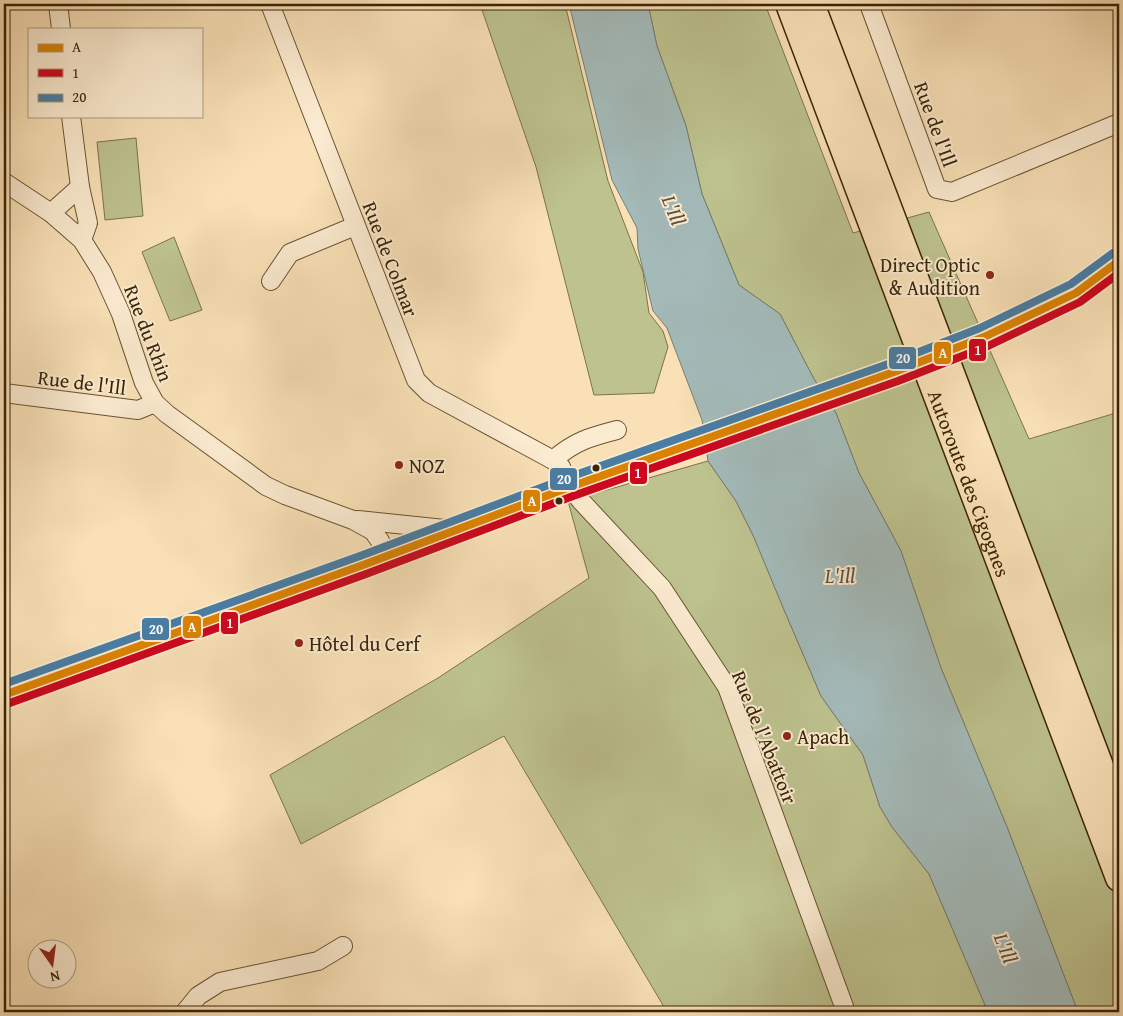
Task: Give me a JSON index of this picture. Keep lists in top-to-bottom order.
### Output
{
  "streets": {
    "highway": ["Autoroute des Cigognes"],
    "street": [
      "Rue de l'Ill",
      "Rue de Colmar",
      "Rue du Rhin",
      "Rue de l'Abattoir"
    ]
  },
  "crossings": [
    ["Rue de l'Ill", "Rue du Rhin"],
    ["Rue de Colmar", "Rue de l'Abattoir"]
  ],
  "water": ["L'Ill"],
  "places": [
    "Direct Optic & Audition",
    "NOZ",
    "Hôtel du Cerf",
    "Apach"
  ],
  "lines": ["transit line 20", "transit line A", "transit line 1"],
  "legend": ["A", "1", "20"],
  "north": "bottom"
}
